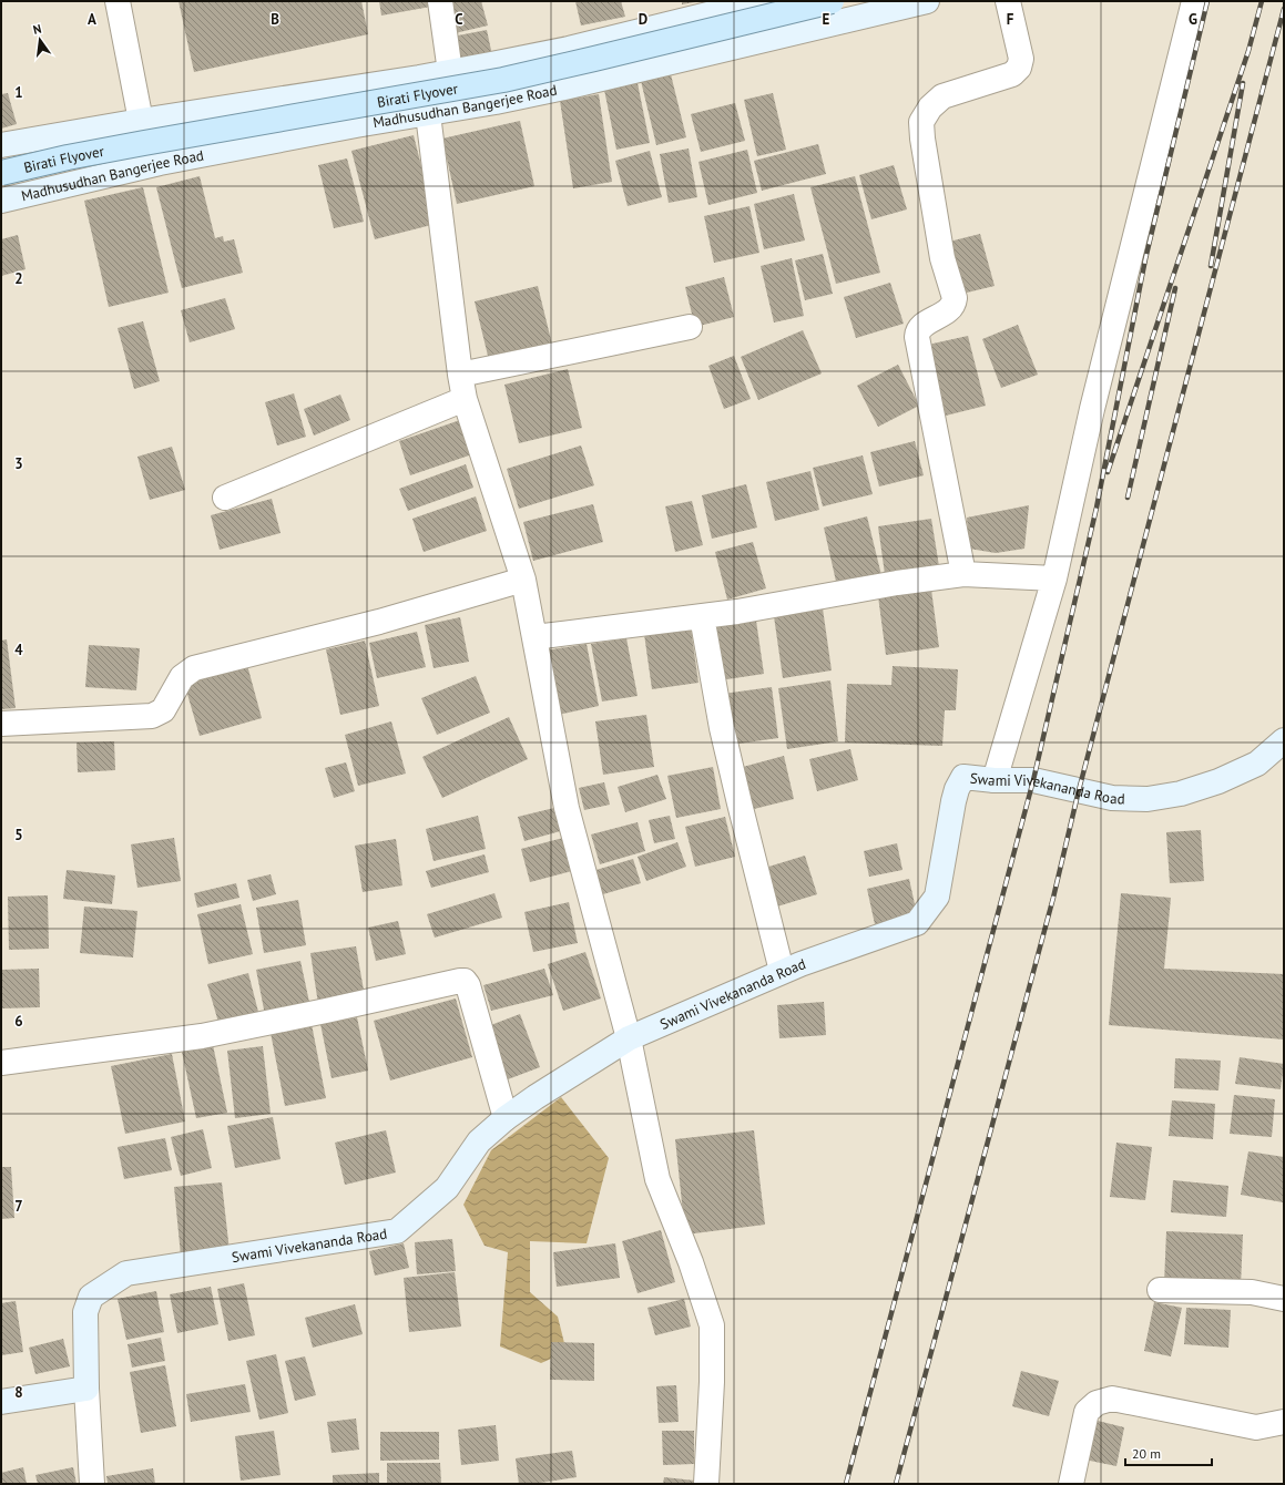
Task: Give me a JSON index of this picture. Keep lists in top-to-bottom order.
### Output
{
  "streets": {
    "main road": ["Birati Flyover", "Madhusudhan Bangerjee Road", "Swami Vivekananda Road"]
  },
  "scale_bar": "20 m",
  "north": "top",
  "grid": {
    "columns": [
      "A",
      "B",
      "C",
      "D",
      "E",
      "F",
      "G"
    ],
    "rows": [
      "1",
      "2",
      "3",
      "4",
      "5",
      "6",
      "7",
      "8"
    ]
  }
}
